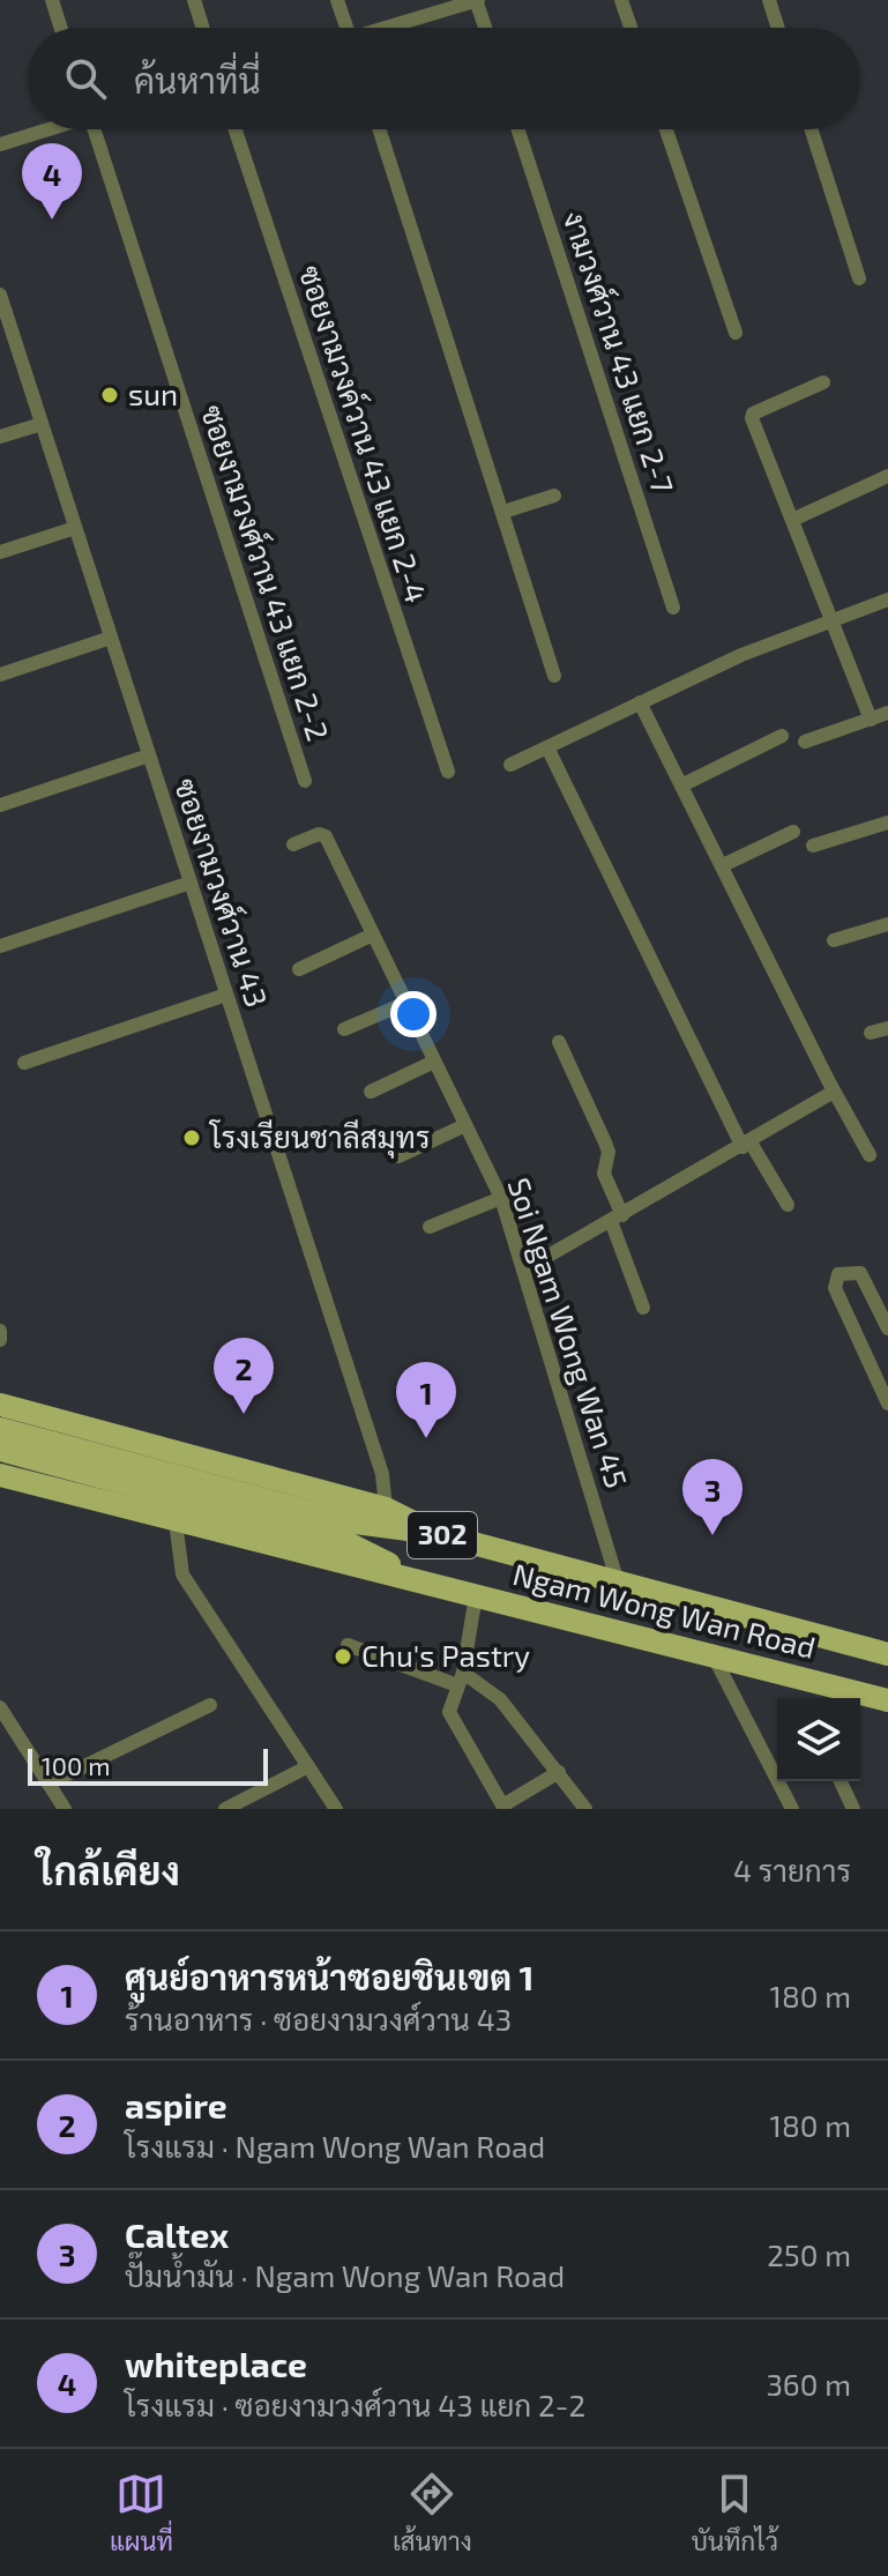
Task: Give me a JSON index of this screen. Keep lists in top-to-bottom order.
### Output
{
  "streets": {
    "main road": ["302", "Ngam Wong Wan Road"],
    "street": [
      "งามวงศ์วาน 43 แยก 2-7",
      "ซอยงามวงค์วาน 43 แยก 2-4",
      "ซอยงามวงศ์วาน 43 แยก 2-2",
      "ซอยงามวงศ์วาน 43",
      "Soi Ngam Wong Wan 45"
    ]
  },
  "crossings": [
    ["ซอยงามวงศ์วาน 43", "Ngam Wong Wan Road"],
    ["Soi Ngam Wong Wan 45", "Ngam Wong Wan Road"]
  ],
  "places": ["sun", "โรงเรียนชาลีสมุทร", "Chu's Pastry"],
  "scale_bar": "100 m",
  "page": {
    "search": "ค้นหาที่นี่",
    "pins": [
      "4",
      "2",
      "1",
      "3"
    ],
    "scale": "100 m",
    "heading": ["ใกล้เคียง", "4 รายการ"],
    "list": [
      {
        "mark": "1",
        "name": "ศูนย์อาหารหน้าซอยชินเขต 1",
        "note": "ร้านอาหาร · ซอยงามวงศ์วาน 43",
        "value": "180 m"
      },
      {
        "mark": "2",
        "name": "aspire",
        "note": "โรงแรม · Ngam Wong Wan Road",
        "value": "180 m"
      },
      {
        "mark": "3",
        "name": "Caltex",
        "note": "ปั๊มน้ำมัน · Ngam Wong Wan Road",
        "value": "250 m"
      },
      {
        "mark": "4",
        "name": "whiteplace",
        "note": "โรงแรม · ซอยงามวงศ์วาน 43 แยก 2-2",
        "value": "360 m"
      }
    ],
    "nav": ["แผนที่", "เส้นทาง", "บันทึกไว้"]
  }
}
